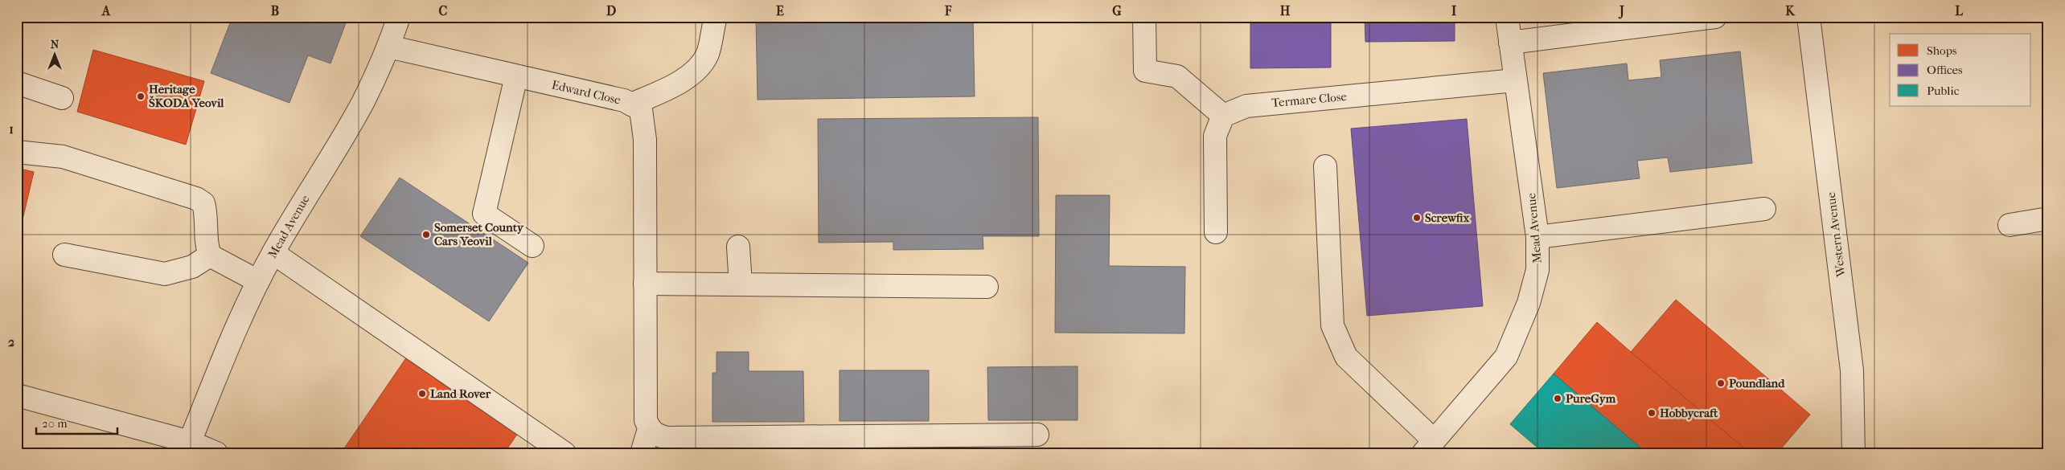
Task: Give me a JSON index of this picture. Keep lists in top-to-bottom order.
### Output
{
  "streets": {
    "street": [
      "Edward Close",
      "Termare Close",
      "Mead Avenue",
      "Western Avenue"
    ]
  },
  "crossings": [
    ["Edward Close", "Mead Avenue"],
    ["Termare Close", "Mead Avenue"]
  ],
  "places": [
    "Heritage ŠKODA Yeovil",
    "Screwfix",
    "Somerset County Cars Yeovil",
    "Poundland",
    "Land Rover",
    "PureGym",
    "Hobbycraft"
  ],
  "legend": ["Shops", "Offices", "Public"],
  "scale_bar": "20 m",
  "north": "top",
  "grid": {
    "columns": [
      "A",
      "B",
      "C",
      "D",
      "E",
      "F",
      "G",
      "H",
      "I",
      "J",
      "K",
      "L"
    ],
    "rows": ["1", "2"]
  }
}
